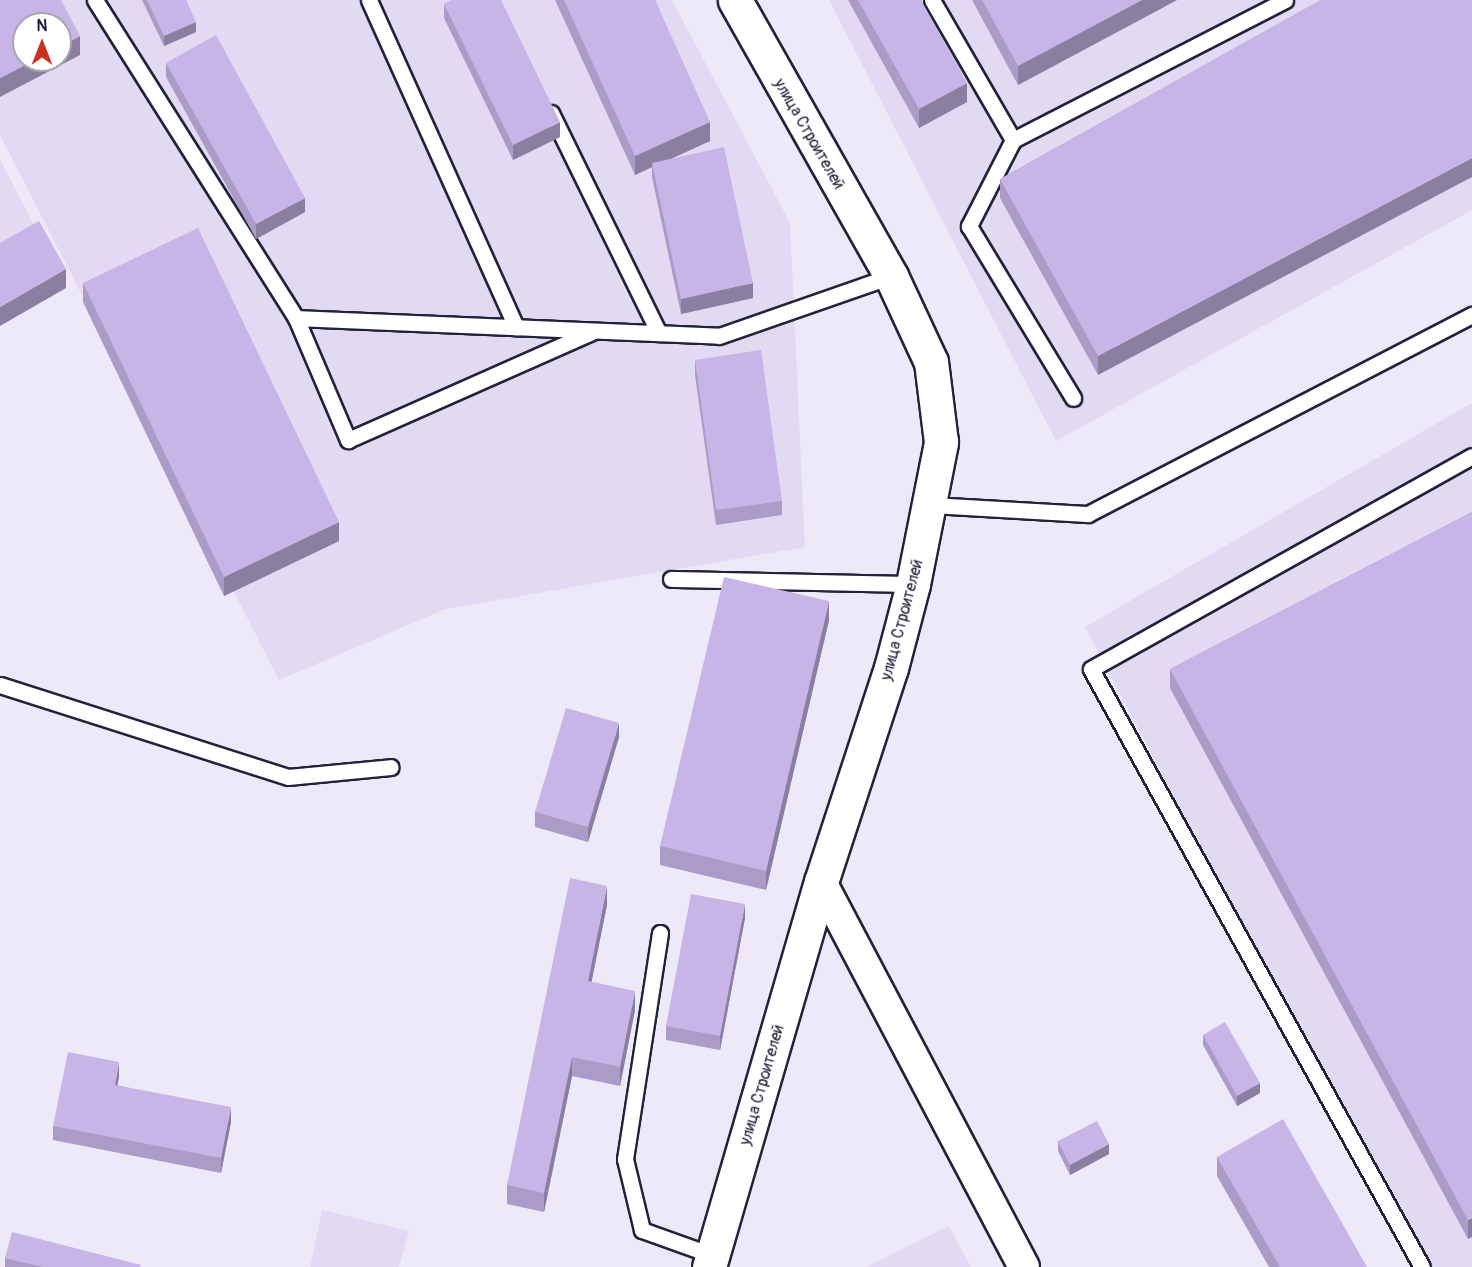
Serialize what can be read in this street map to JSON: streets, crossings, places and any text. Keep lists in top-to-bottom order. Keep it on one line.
{"streets":{"street":["улица Строителей"]},"north":"top"}
